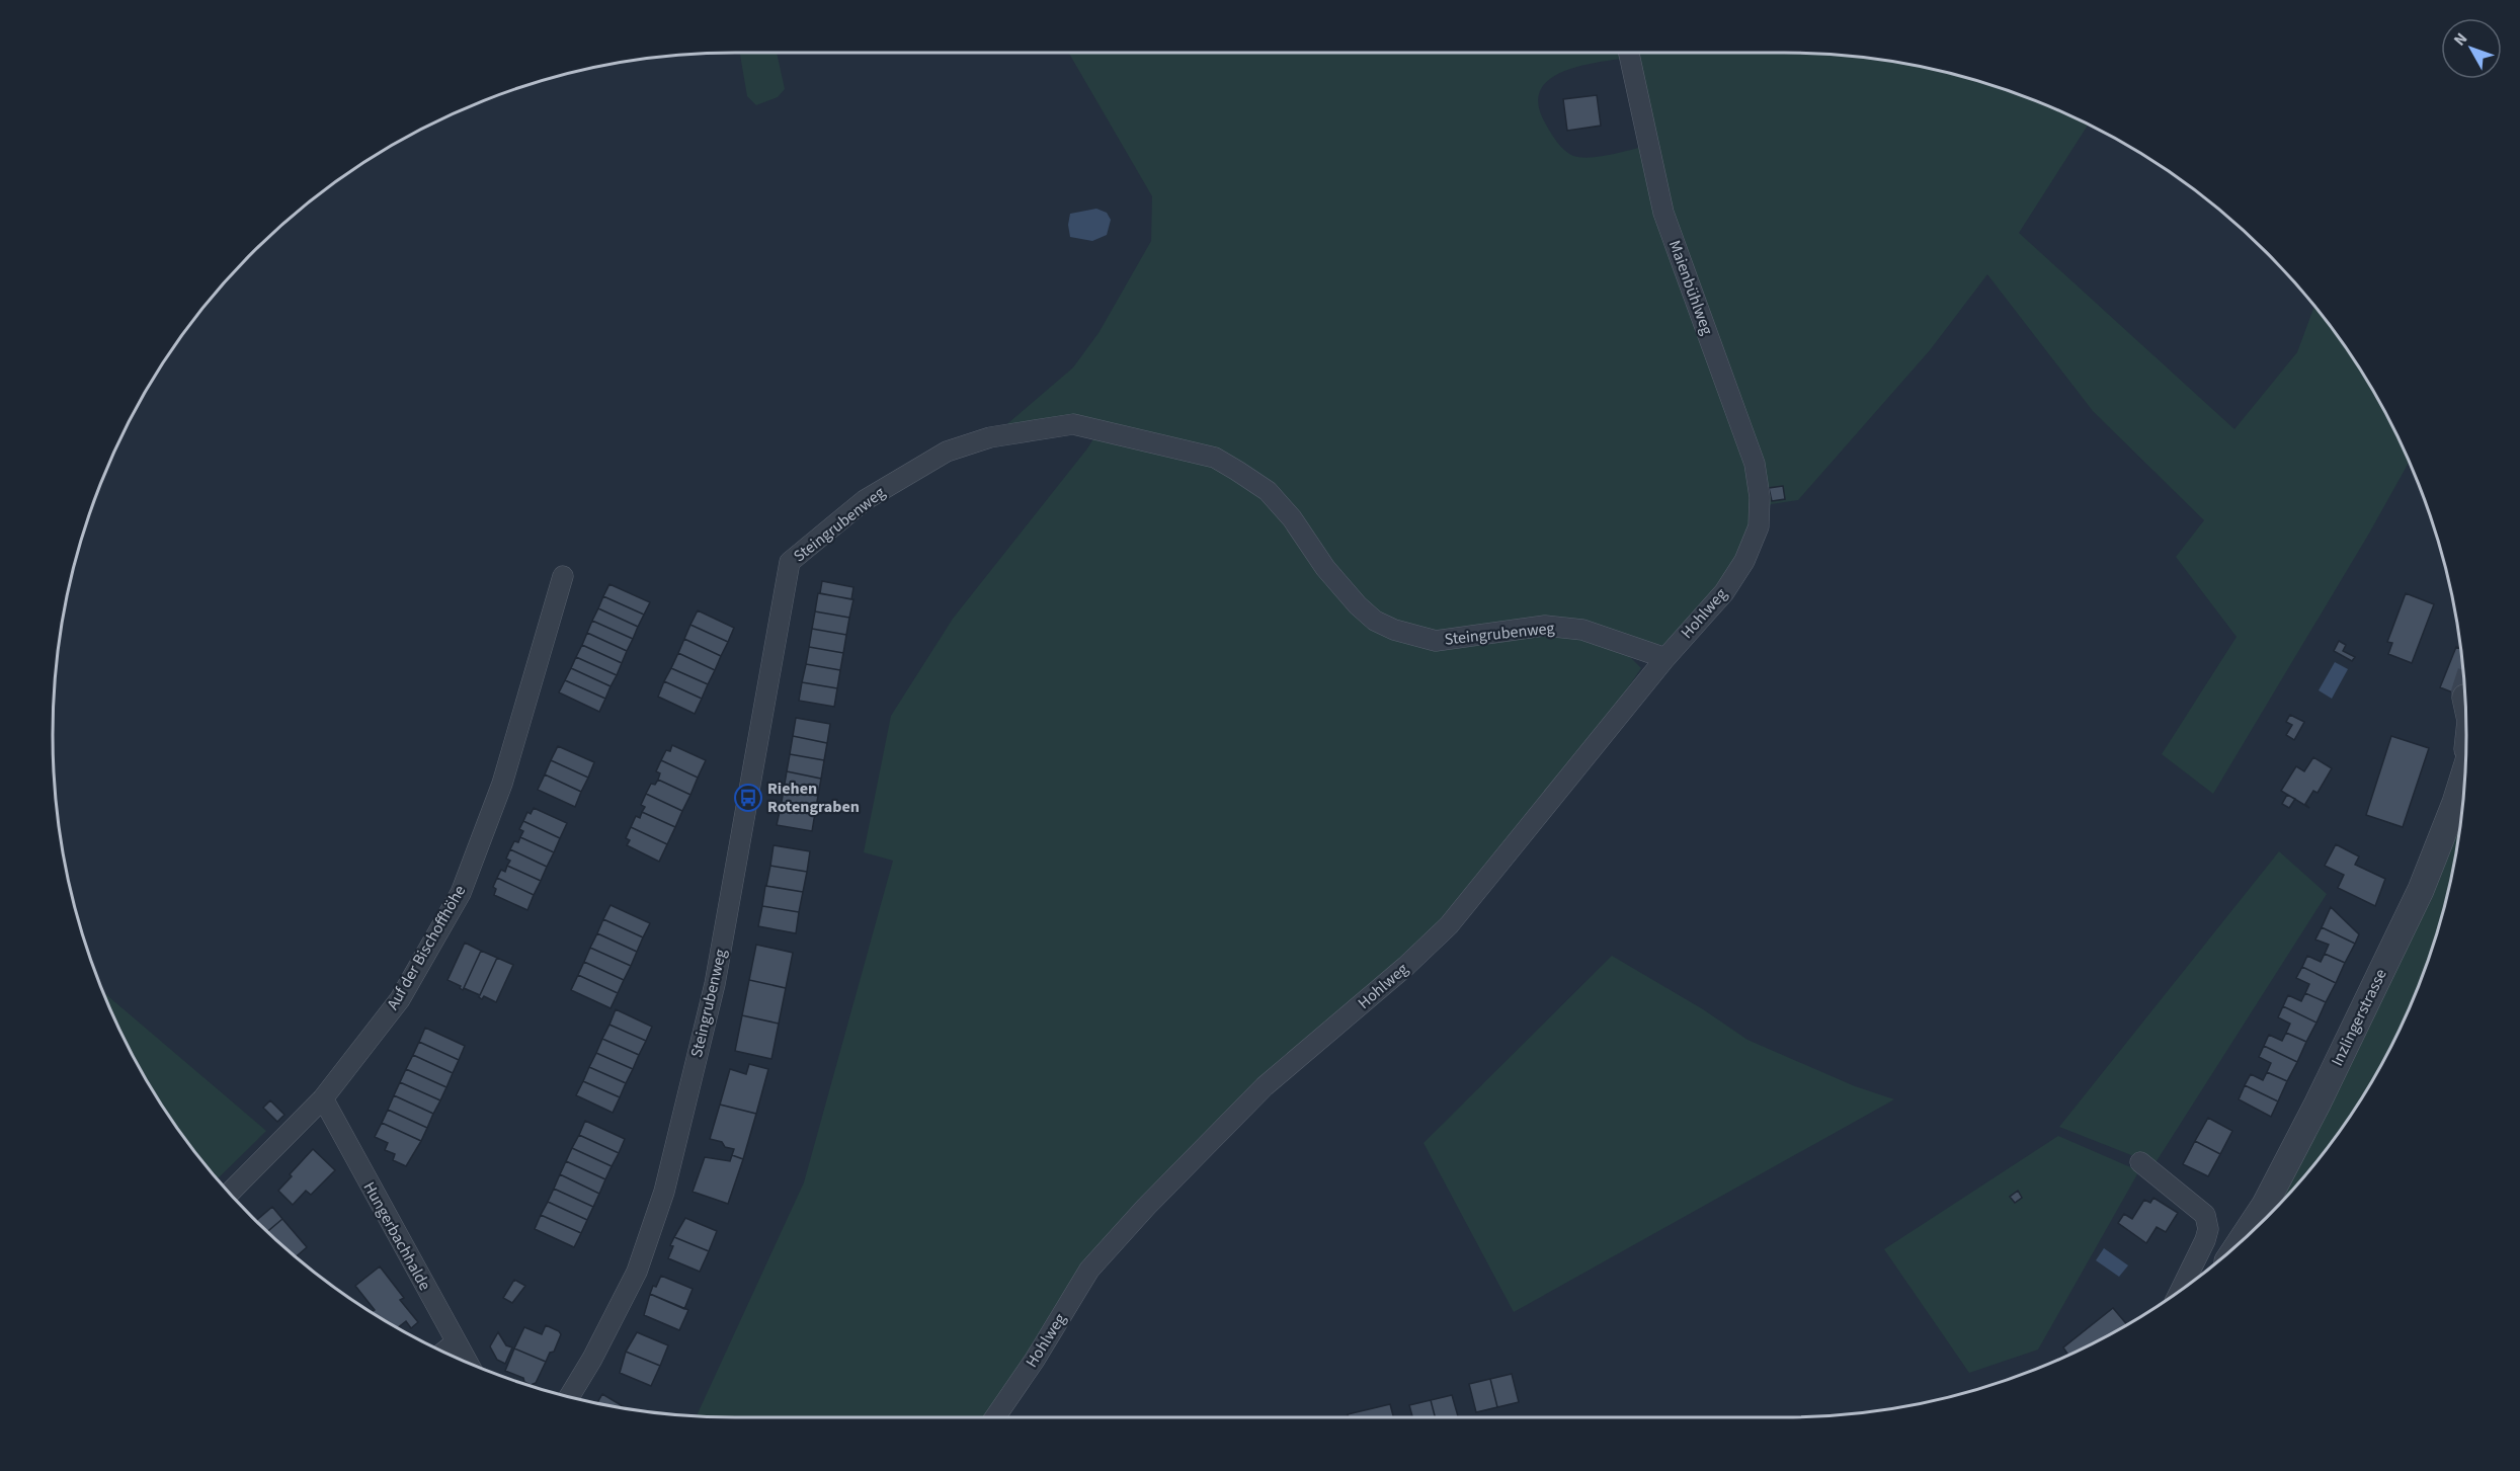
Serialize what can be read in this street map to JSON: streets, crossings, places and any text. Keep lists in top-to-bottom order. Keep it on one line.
{"streets":{"street":["Maienbühlweg","Steingrubenweg","Hohlweg","Auf der Bischoffhöhe","Inzlingerstrasse","Hungerbachhalde"]},"crossings":[["Maienbühlweg","Hohlweg"],["Steingrubenweg","Hohlweg"],["Auf der Bischoffhöhe","Hungerbachhalde"]],"places":{"bus stop":["Riehen Rotengraben"]},"north":"top left"}
